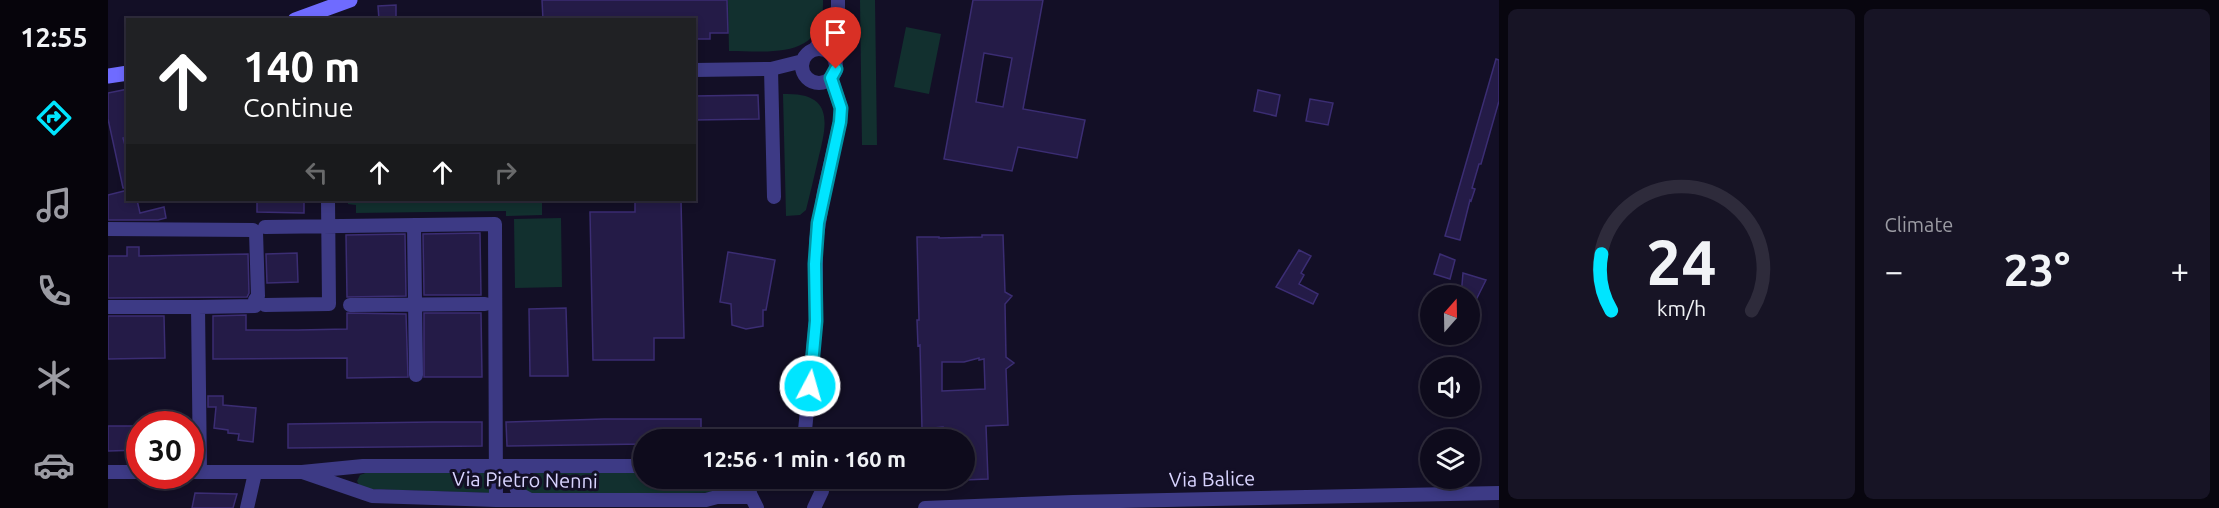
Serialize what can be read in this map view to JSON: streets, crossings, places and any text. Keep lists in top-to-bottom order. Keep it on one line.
{"streets":{"street":["Via Balice","Via Pietro Nenni"]},"north":"top","page":{"tabs":"12:55","tile":"Climate","turn":["140 m","Continue"],"heat":["−","23°","+"],"limit":"30","trip":"12:56 · 1 min · 160 m","gauge":["24","km/h"]}}
